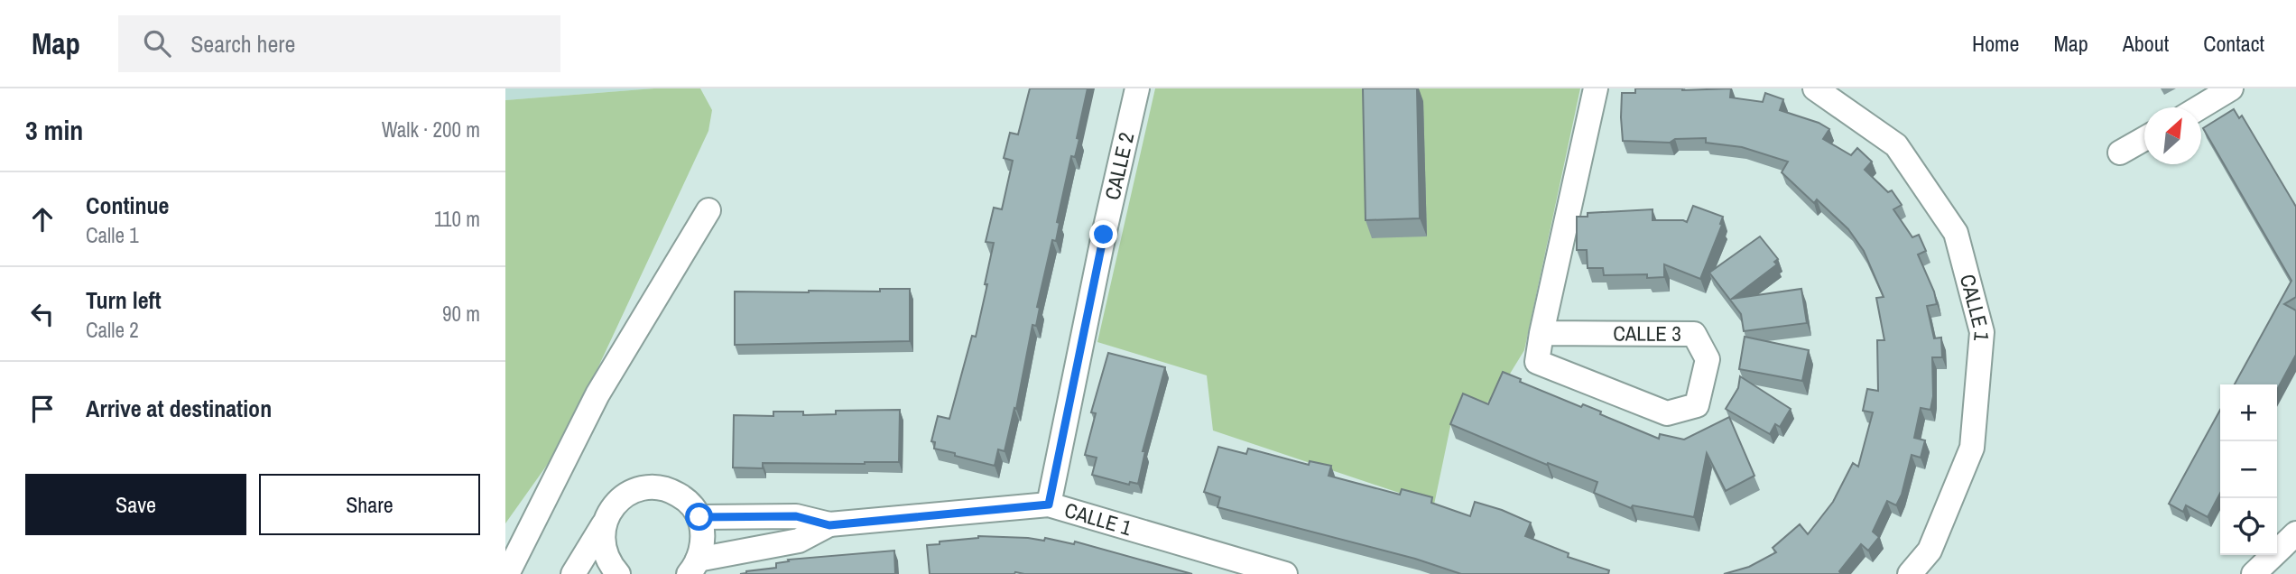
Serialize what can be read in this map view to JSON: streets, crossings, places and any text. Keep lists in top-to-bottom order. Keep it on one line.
{"streets":{"street":["CALLE 2","CALLE 1","CALLE 3"]},"crossings":[["CALLE 2","CALLE 1"]],"north":"top right","page":{"header":"Map","search":"Search here","nav":["Home","Map","About","Contact"],"heading":["3 min","Walk · 200 m"],"list":[["Continue","Calle 1","110 m"],["Turn left","Calle 2","90 m"],"Arrive at destination"],"map_buttons":["+","−"],"buttons":["Save","Share"]}}
